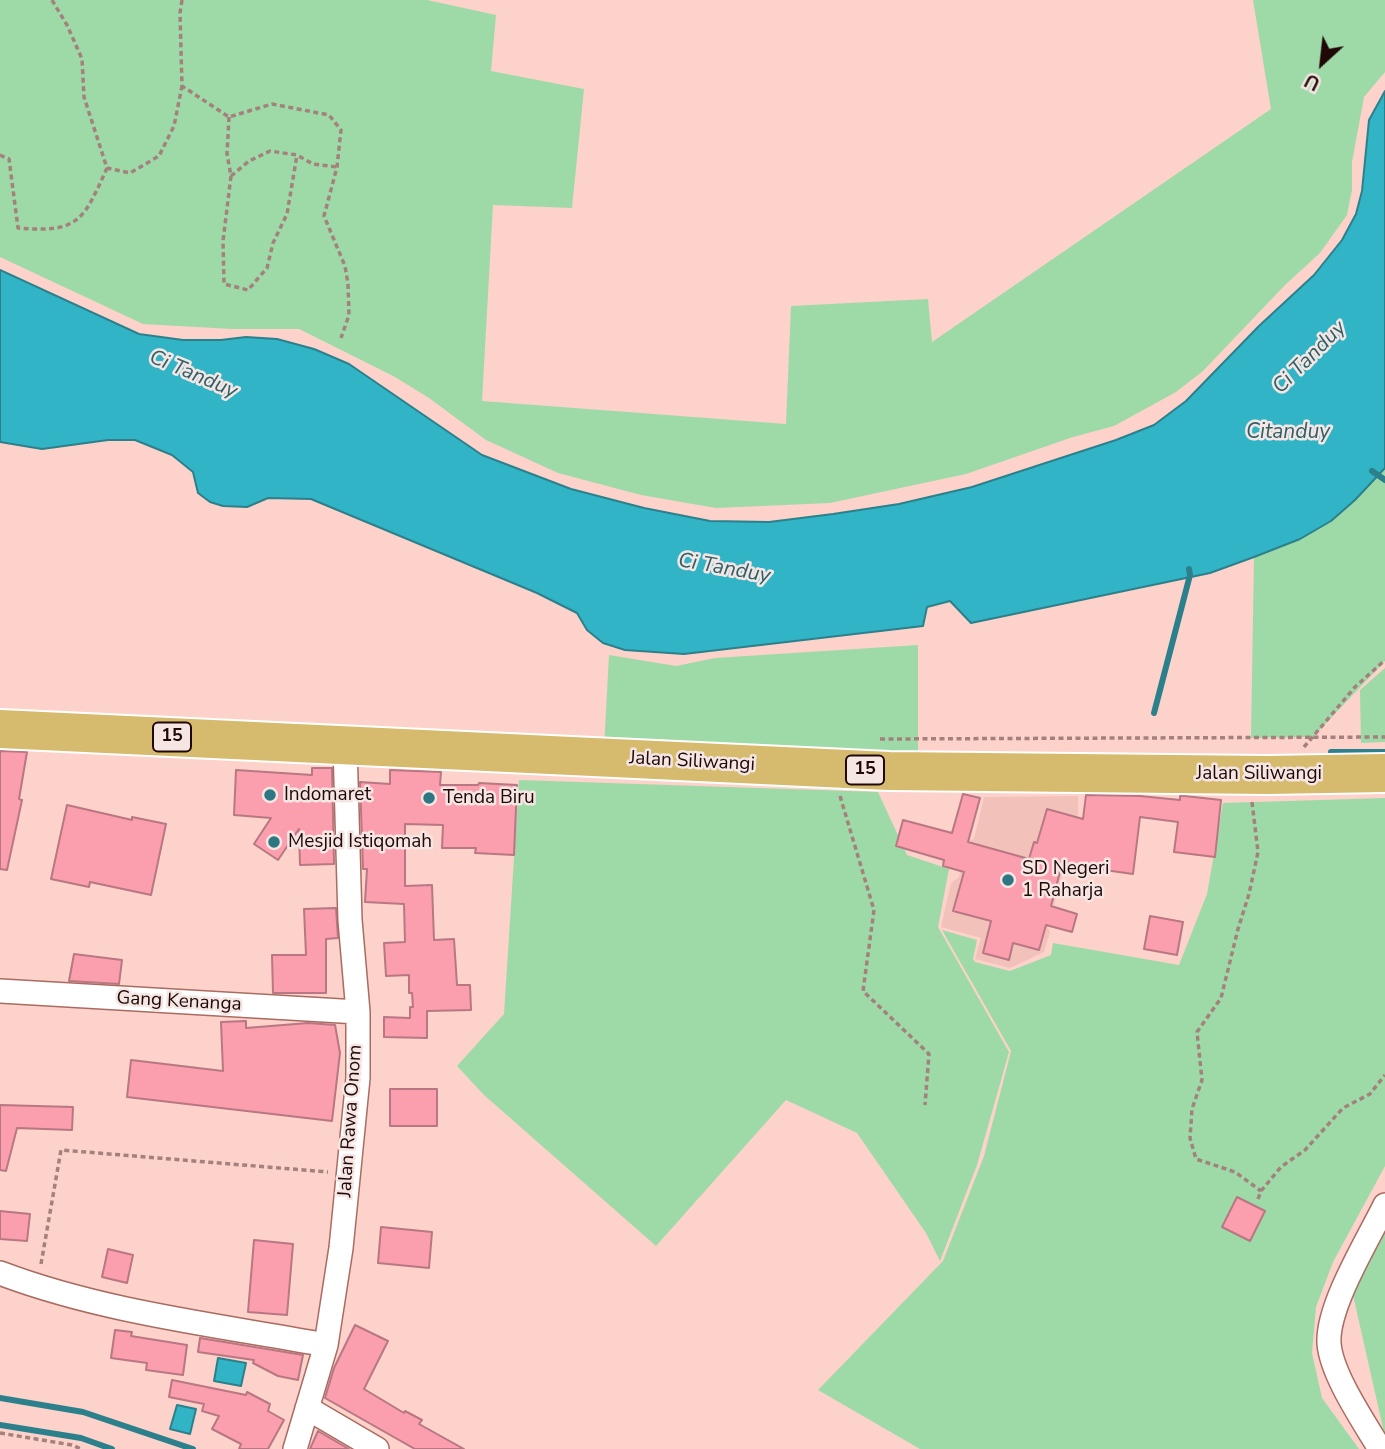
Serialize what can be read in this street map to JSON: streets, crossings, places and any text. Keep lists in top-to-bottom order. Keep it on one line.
{"streets":{"highway":["15","Jalan Siliwangi"],"street":["Gang Kenanga","Jalan Rawa Onom"]},"crossings":[["Jalan Siliwangi","Jalan Rawa Onom"],["Gang Kenanga","Jalan Rawa Onom"]],"water":["Ci Tanduy","Citanduy"],"places":["Indomaret","Tenda Biru","Mesjid Istiqomah","SD Negeri 1 Raharja"],"north":"bottom left"}
